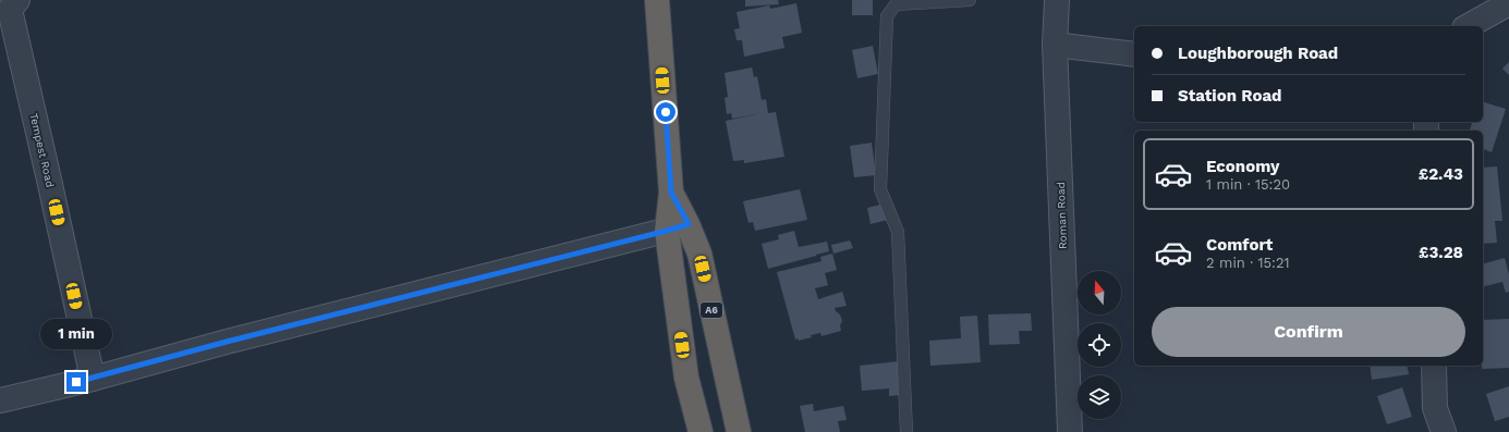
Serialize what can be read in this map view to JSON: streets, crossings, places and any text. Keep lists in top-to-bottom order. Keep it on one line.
{"streets":{"highway":["A6"],"street":["Tempest Road","Roman Road"]},"north":"top","page":{"banner":["Loughborough Road","Station Road"],"list":[{"name":"Economy","note":"1 min · 15:20","value":"£2.43"},{"name":"Comfort","note":"2 min · 15:21","value":"£3.28"}],"buttons":"Confirm","bubble":"1 min"}}
